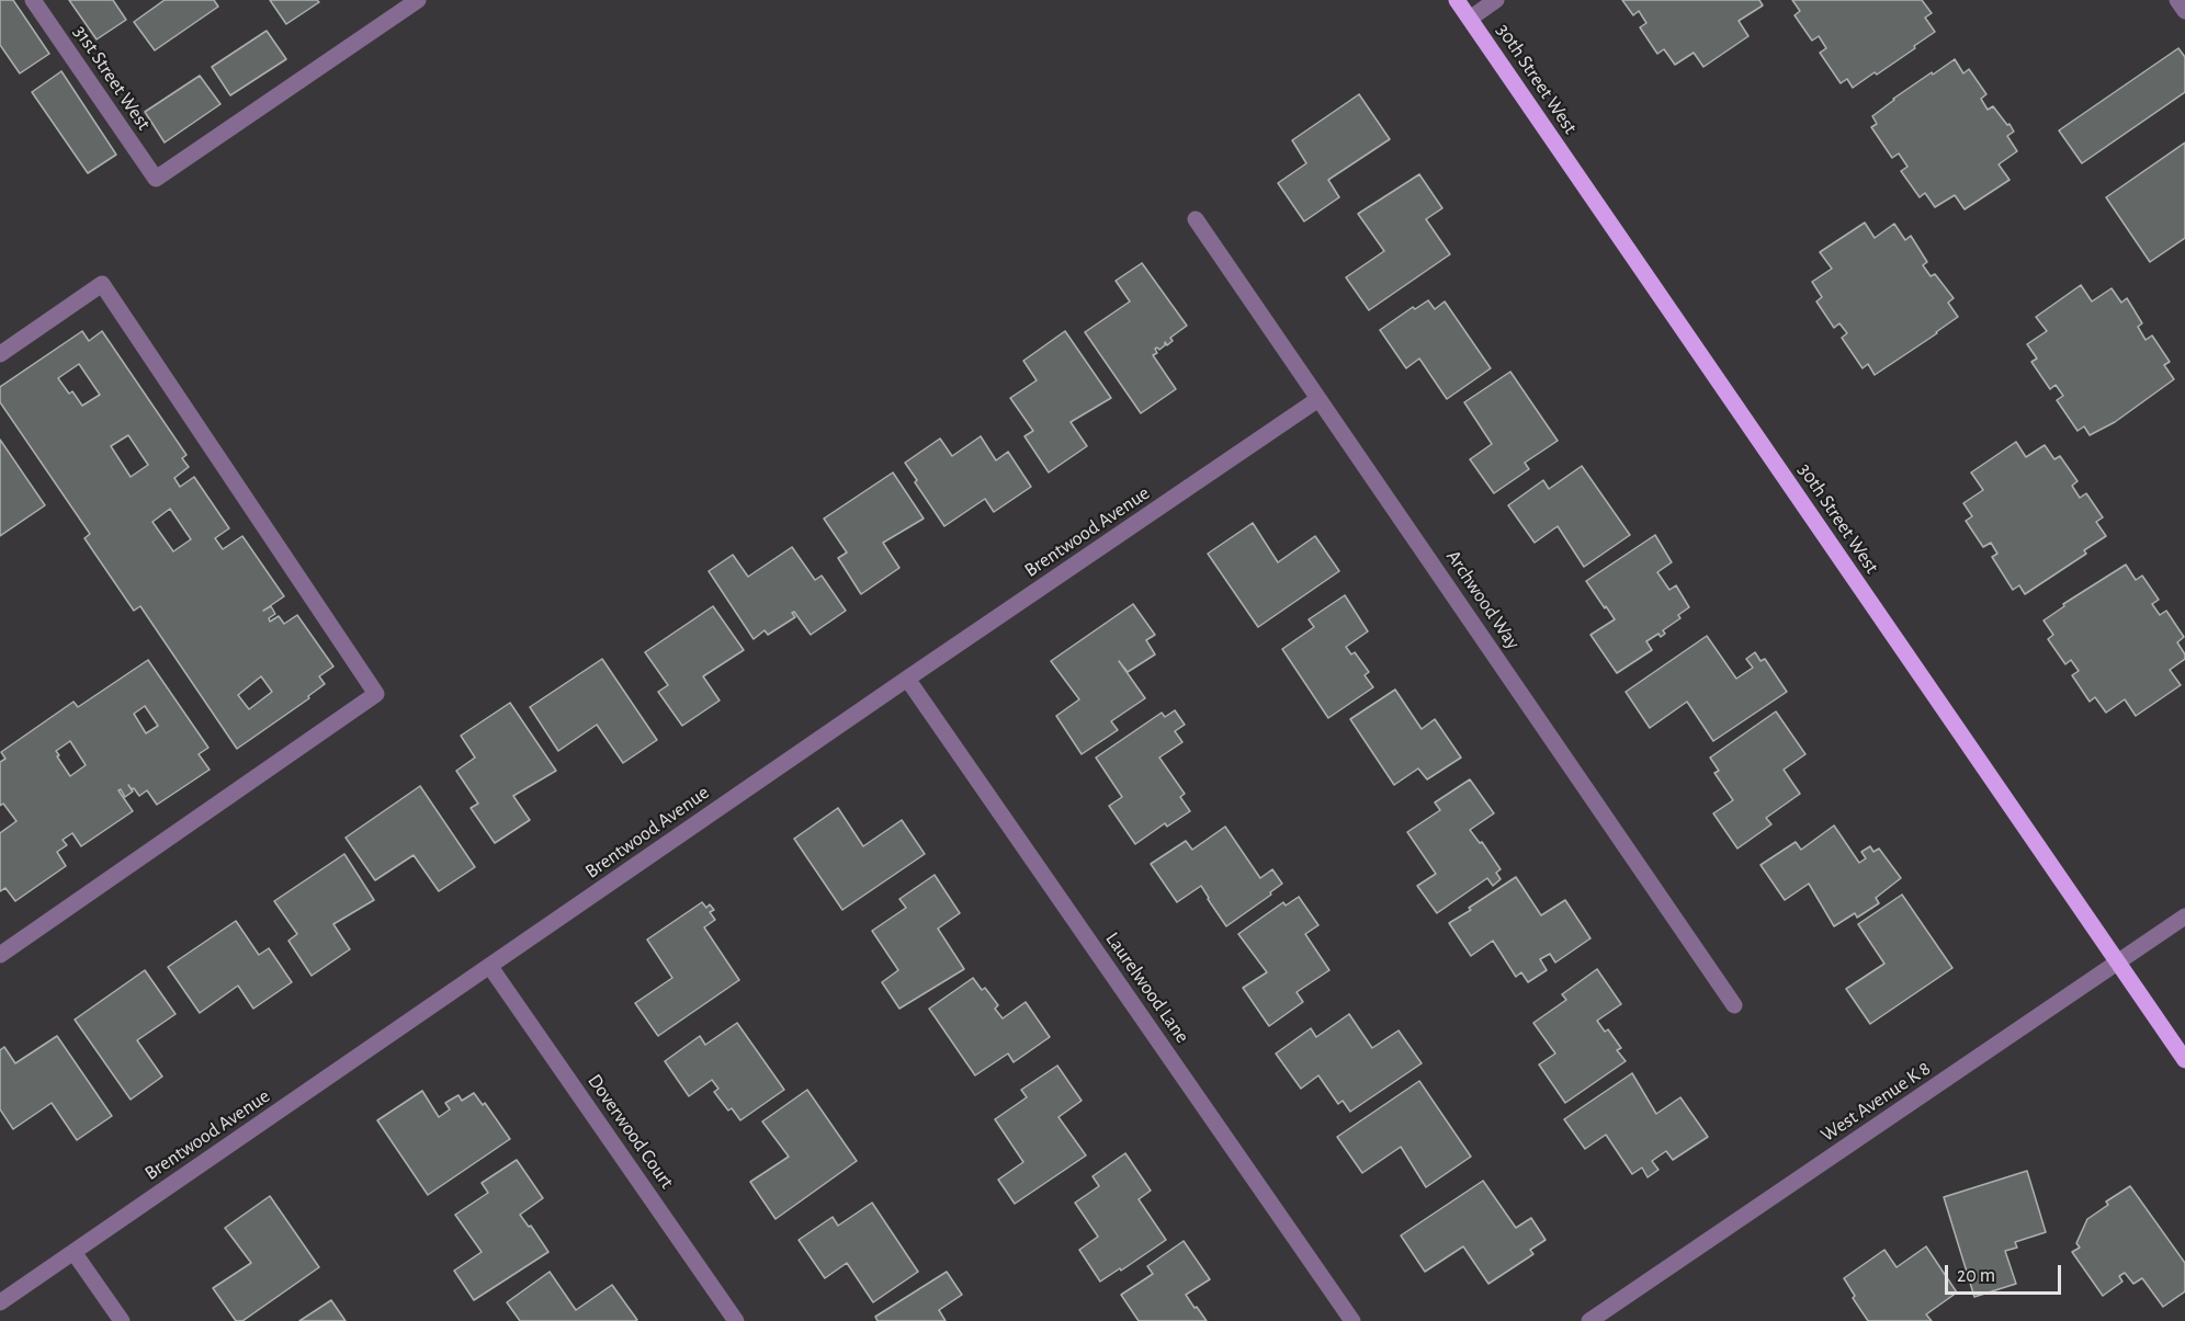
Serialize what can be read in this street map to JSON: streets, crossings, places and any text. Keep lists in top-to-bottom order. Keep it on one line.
{"streets":{"main road":["30th Street West"],"street":["31st Street West","Brentwood Avenue","Archwood Way","Laurelwood Lane","West Avenue K 8","Doverwood Court"]},"crossings":[["30th Street West","West Avenue K 8"],["Brentwood Avenue","Archwood Way"],["Brentwood Avenue","Laurelwood Lane"],["Brentwood Avenue","Doverwood Court"]],"scale_bar":"20 m"}
